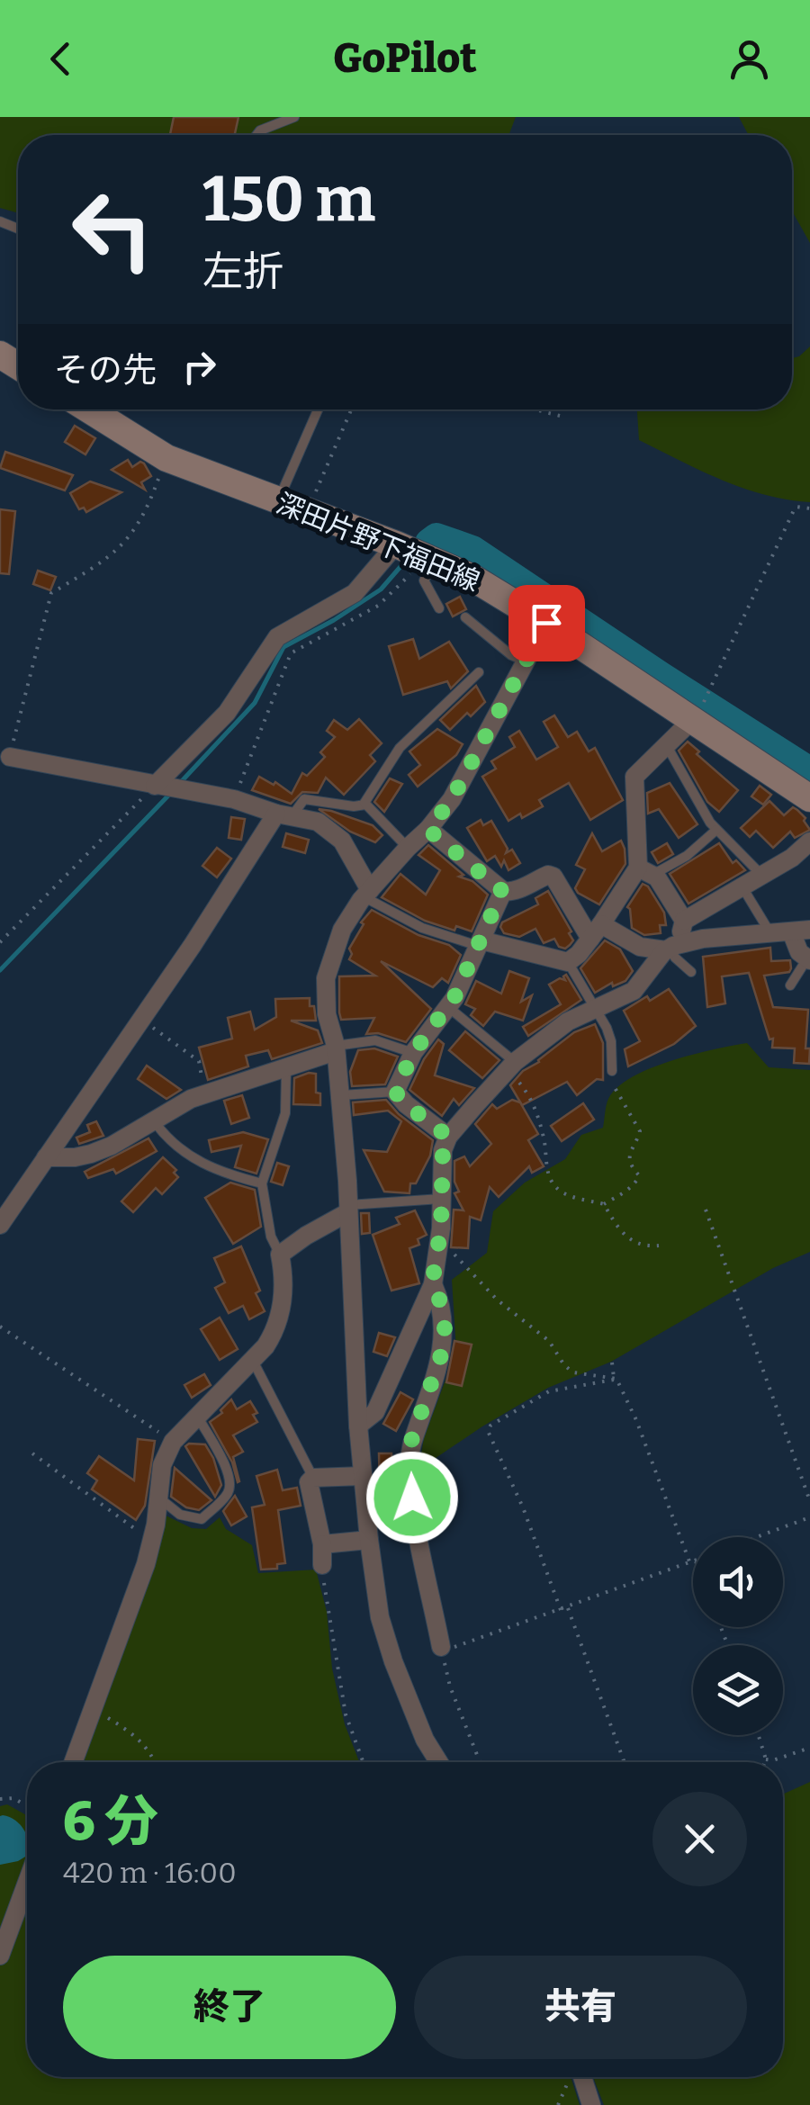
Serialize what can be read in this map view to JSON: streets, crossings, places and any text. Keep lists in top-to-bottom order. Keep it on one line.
{"streets":{"main road":["深田片野下福田線"]},"page":{"header":"GoPilot","turn":["150 m","左折"],"then":"その先","heading":["6 分","420 m · 16:00"],"buttons":["終了","共有"]}}
